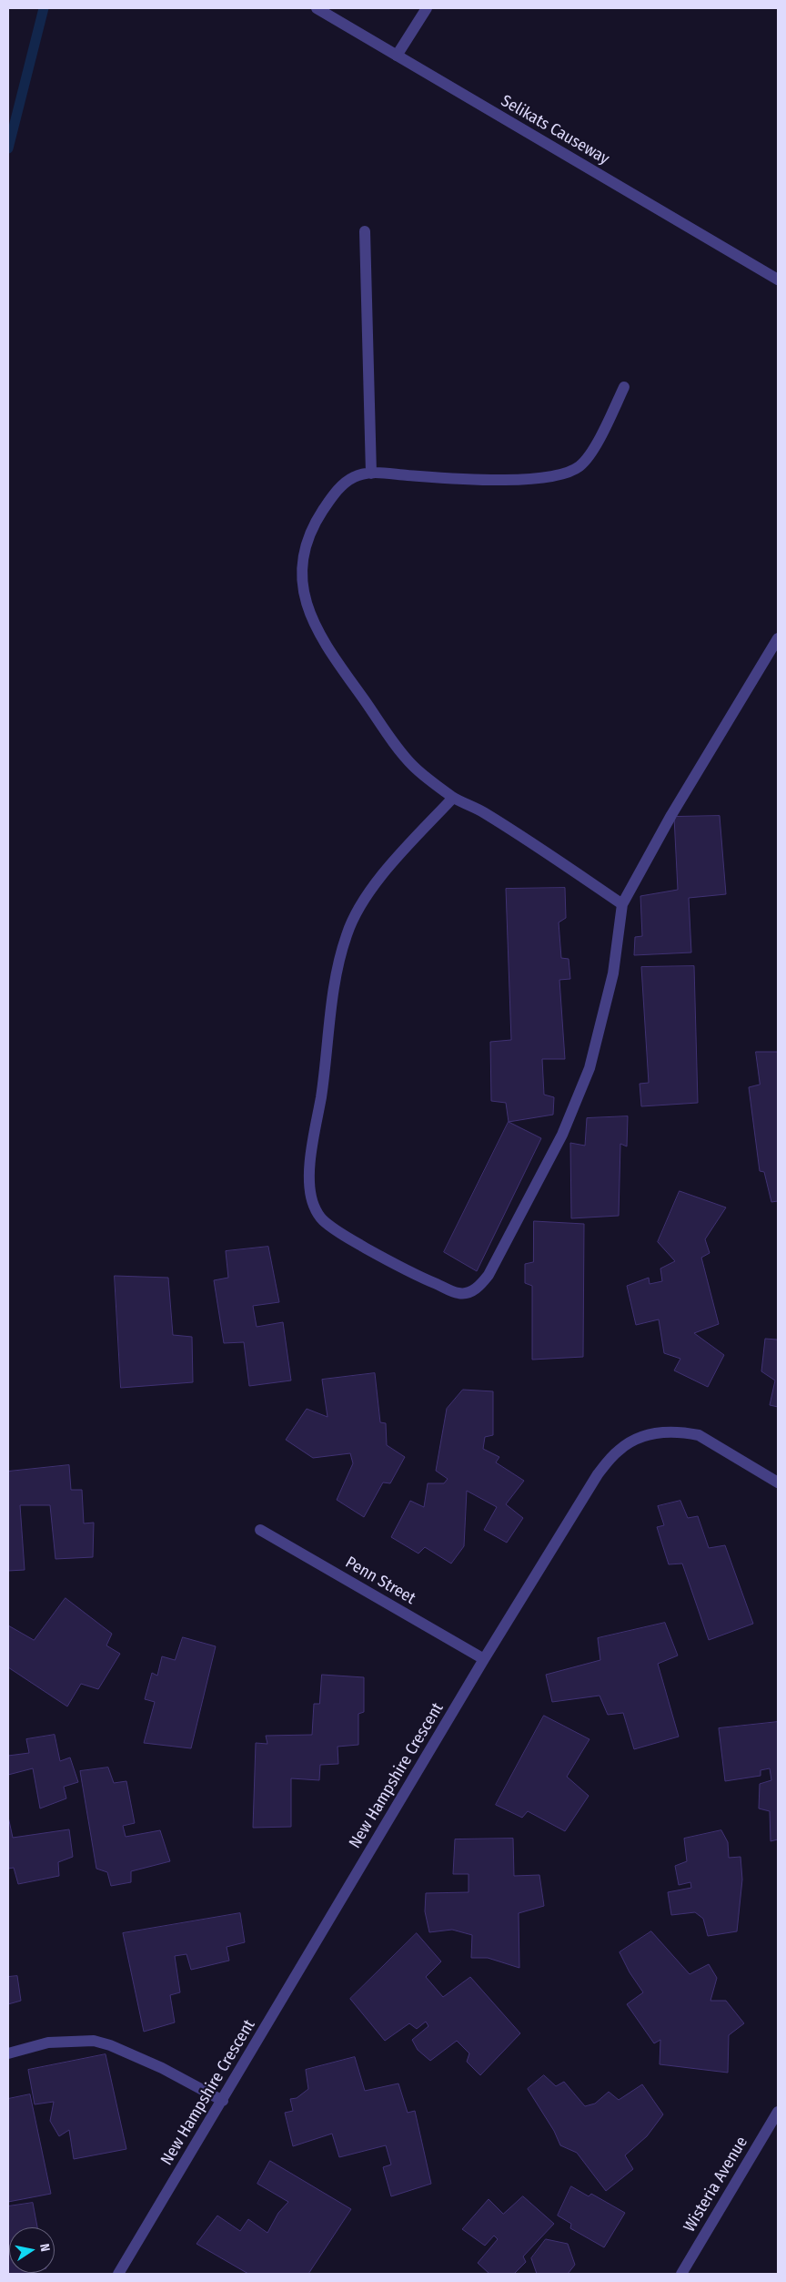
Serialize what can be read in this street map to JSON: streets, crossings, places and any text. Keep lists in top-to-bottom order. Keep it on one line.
{"streets":{"street":["Selikats Causeway","Penn Street","New Hampshire Crescent","Wisteria Avenue"]},"crossings":[["Penn Street","New Hampshire Crescent"]],"north":"right"}
